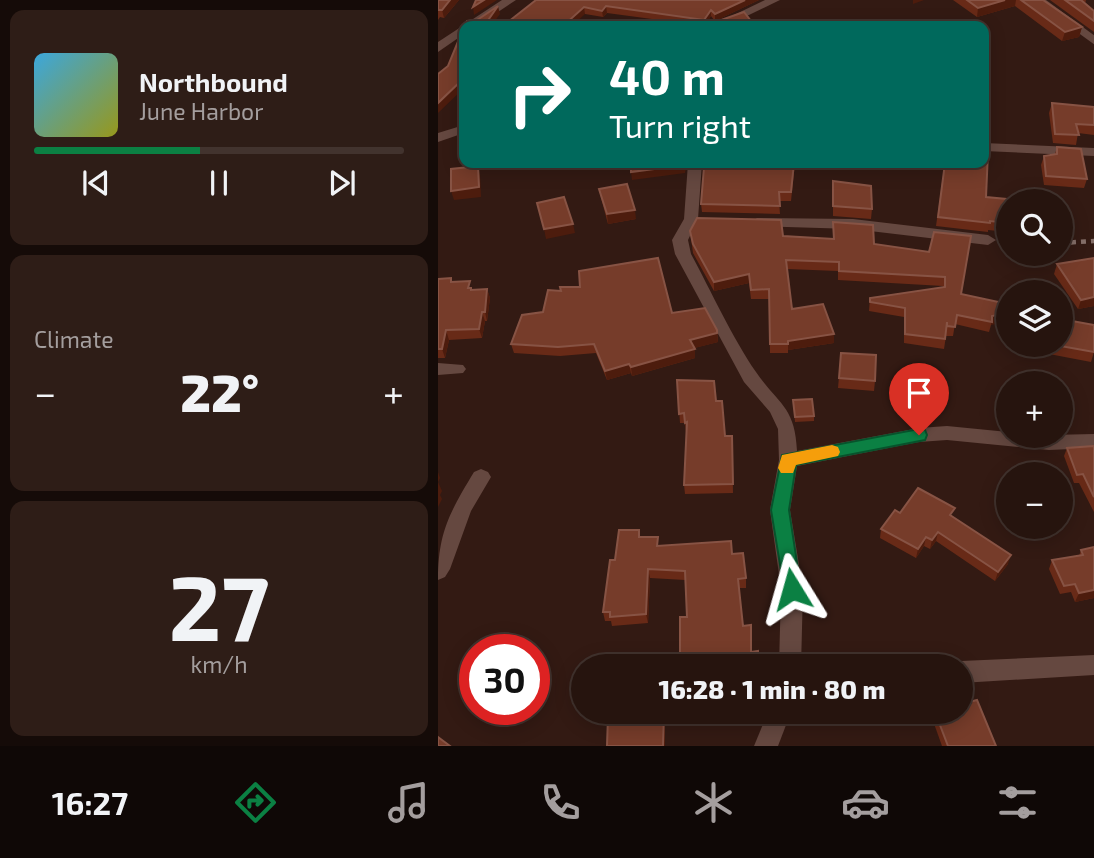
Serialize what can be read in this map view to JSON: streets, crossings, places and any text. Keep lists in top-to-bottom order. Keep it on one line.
{"page":{"turn":["40 m","Turn right"],"song":["Northbound","June Harbor"],"map_buttons":["+","−"],"tile":["Climate",["27","km/h"]],"heat":["−","22°","+"],"limit":"30","trip":"16:28 · 1 min · 80 m","tabs":"16:27"}}
